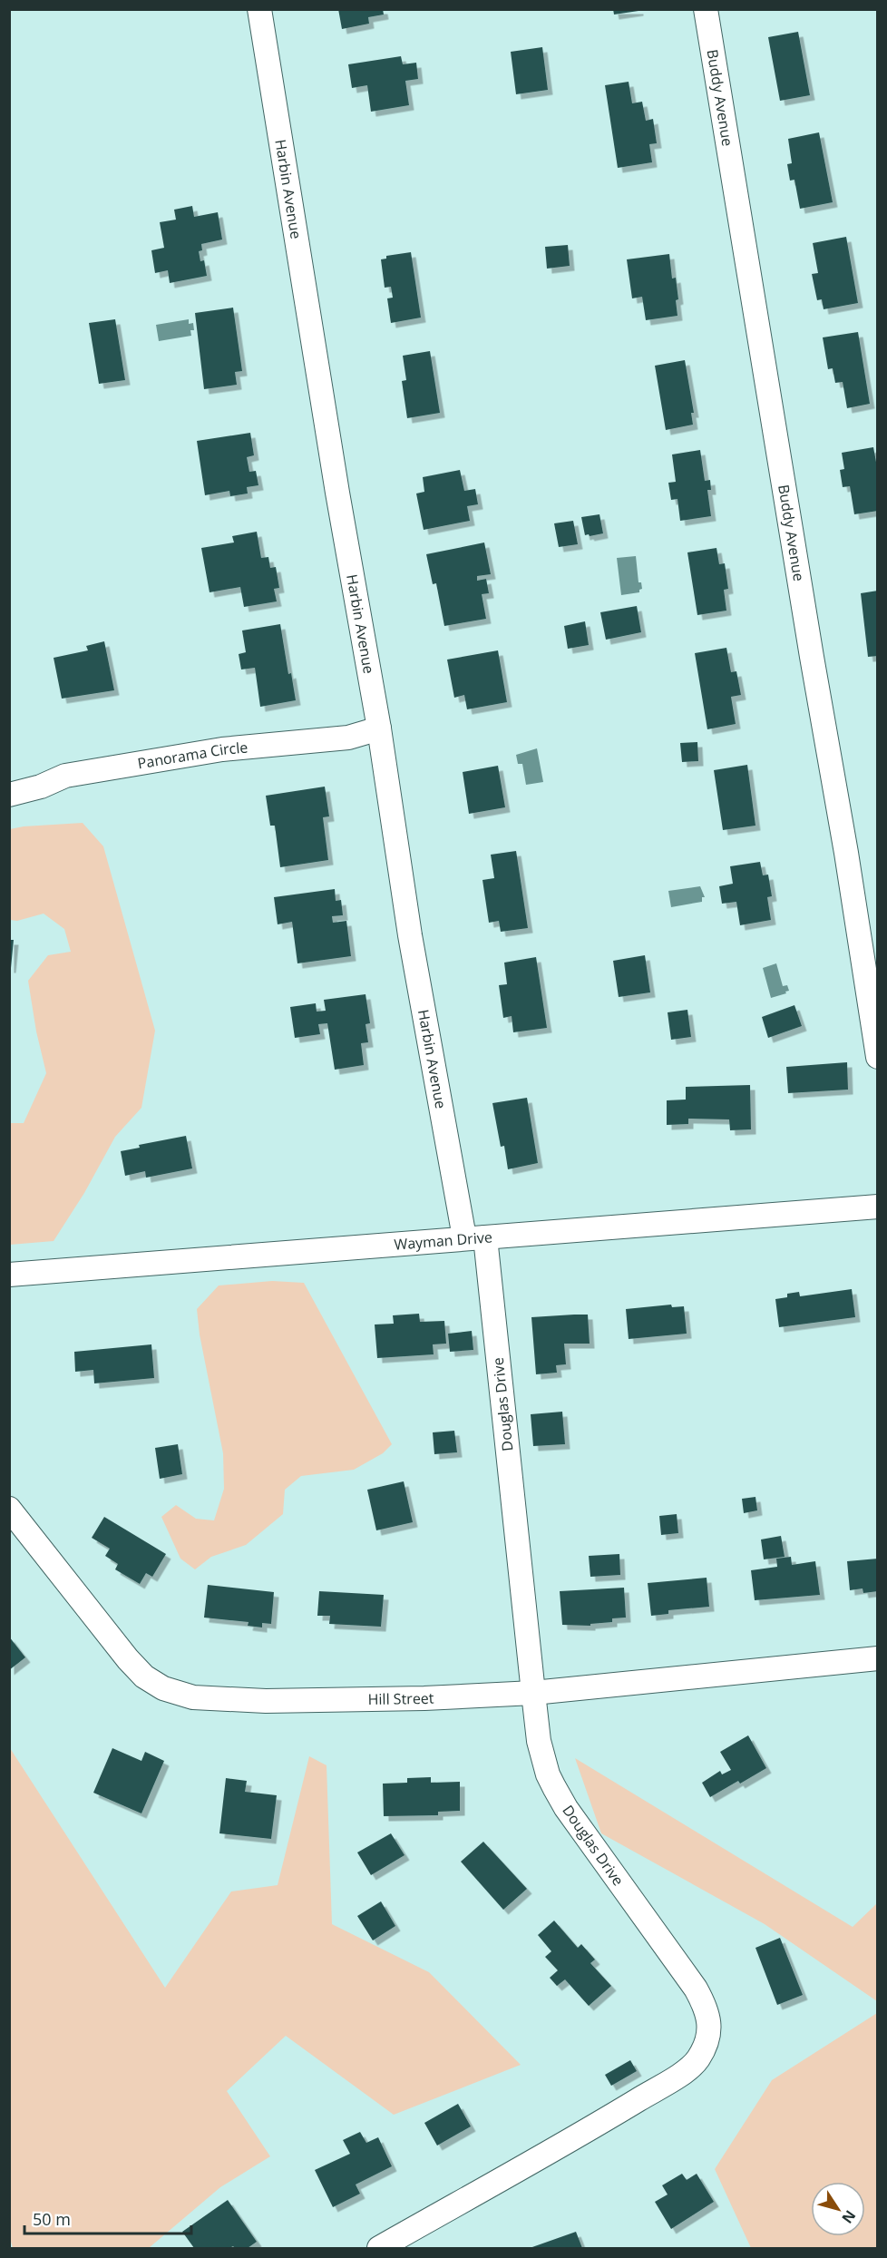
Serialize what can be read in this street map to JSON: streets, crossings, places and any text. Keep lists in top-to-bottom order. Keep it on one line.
{"streets":{"street":["Buddy Avenue","Harbin Avenue","Panorama Circle","Wayman Drive","Douglas Drive","Hill Street"]},"crossings":[["Harbin Avenue","Panorama Circle"],["Harbin Avenue","Wayman Drive"],["Harbin Avenue","Douglas Drive"],["Wayman Drive","Douglas Drive"],["Douglas Drive","Hill Street"]],"scale_bar":"50 m","north":"bottom right"}
